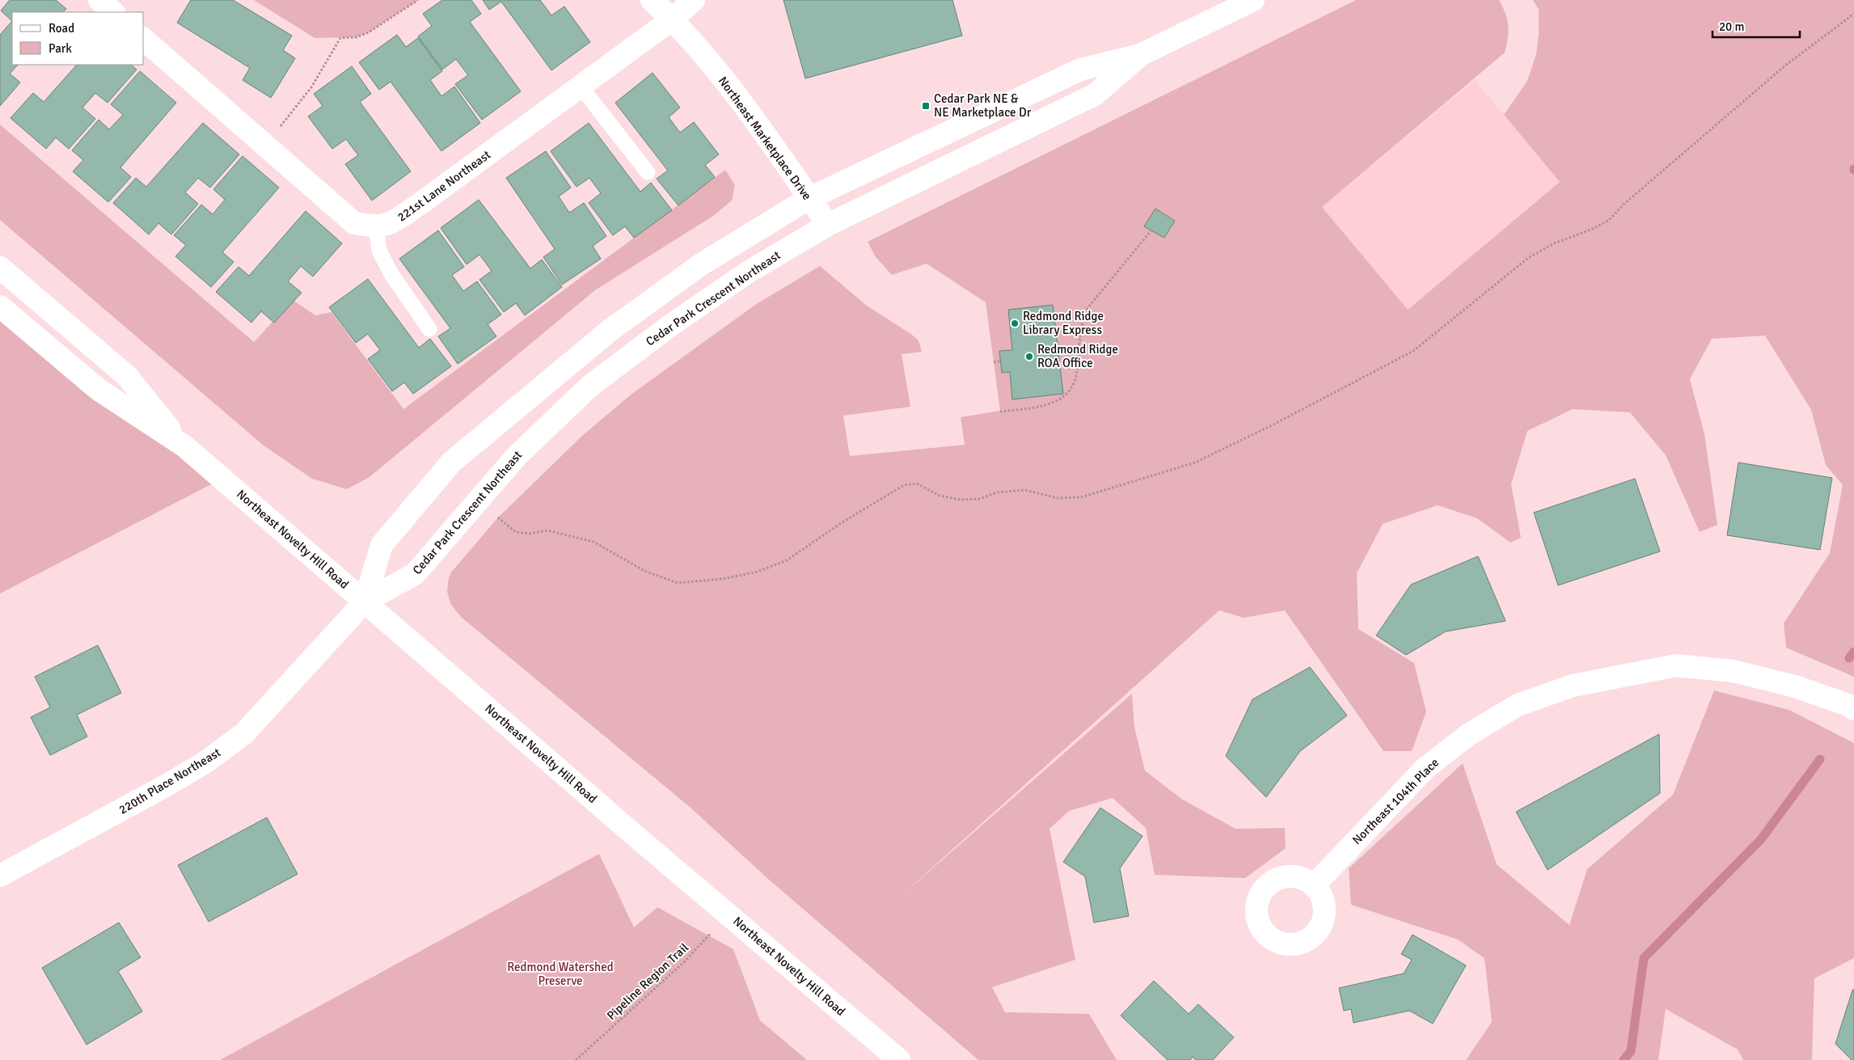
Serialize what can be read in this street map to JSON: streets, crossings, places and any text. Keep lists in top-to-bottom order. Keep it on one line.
{"streets":{"street":["Northeast Marketplace Drive","221st Lane Northeast","Cedar Park Crescent Northeast","Northeast Novelty Hill Road","220th Place Northeast","Northeast 104th Place"],"path":["Pipeline Region Trail"]},"crossings":[["Northeast Marketplace Drive","221st Lane Northeast"],["Northeast Marketplace Drive","Cedar Park Crescent Northeast"],["Cedar Park Crescent Northeast","Northeast Novelty Hill Road"],["Cedar Park Crescent Northeast","220th Place Northeast"],["Northeast Novelty Hill Road","220th Place Northeast"],["Northeast Novelty Hill Road","Pipeline Region Trail"]],"parks":["Redmond Watershed Preserve"],"places":{"transit":["Cedar Park NE & NE Marketplace Dr"],"other":["Redmond Ridge Library Express","Redmond Ridge ROA Office"]},"legend":["Road","Park"],"scale_bar":"20 m"}
